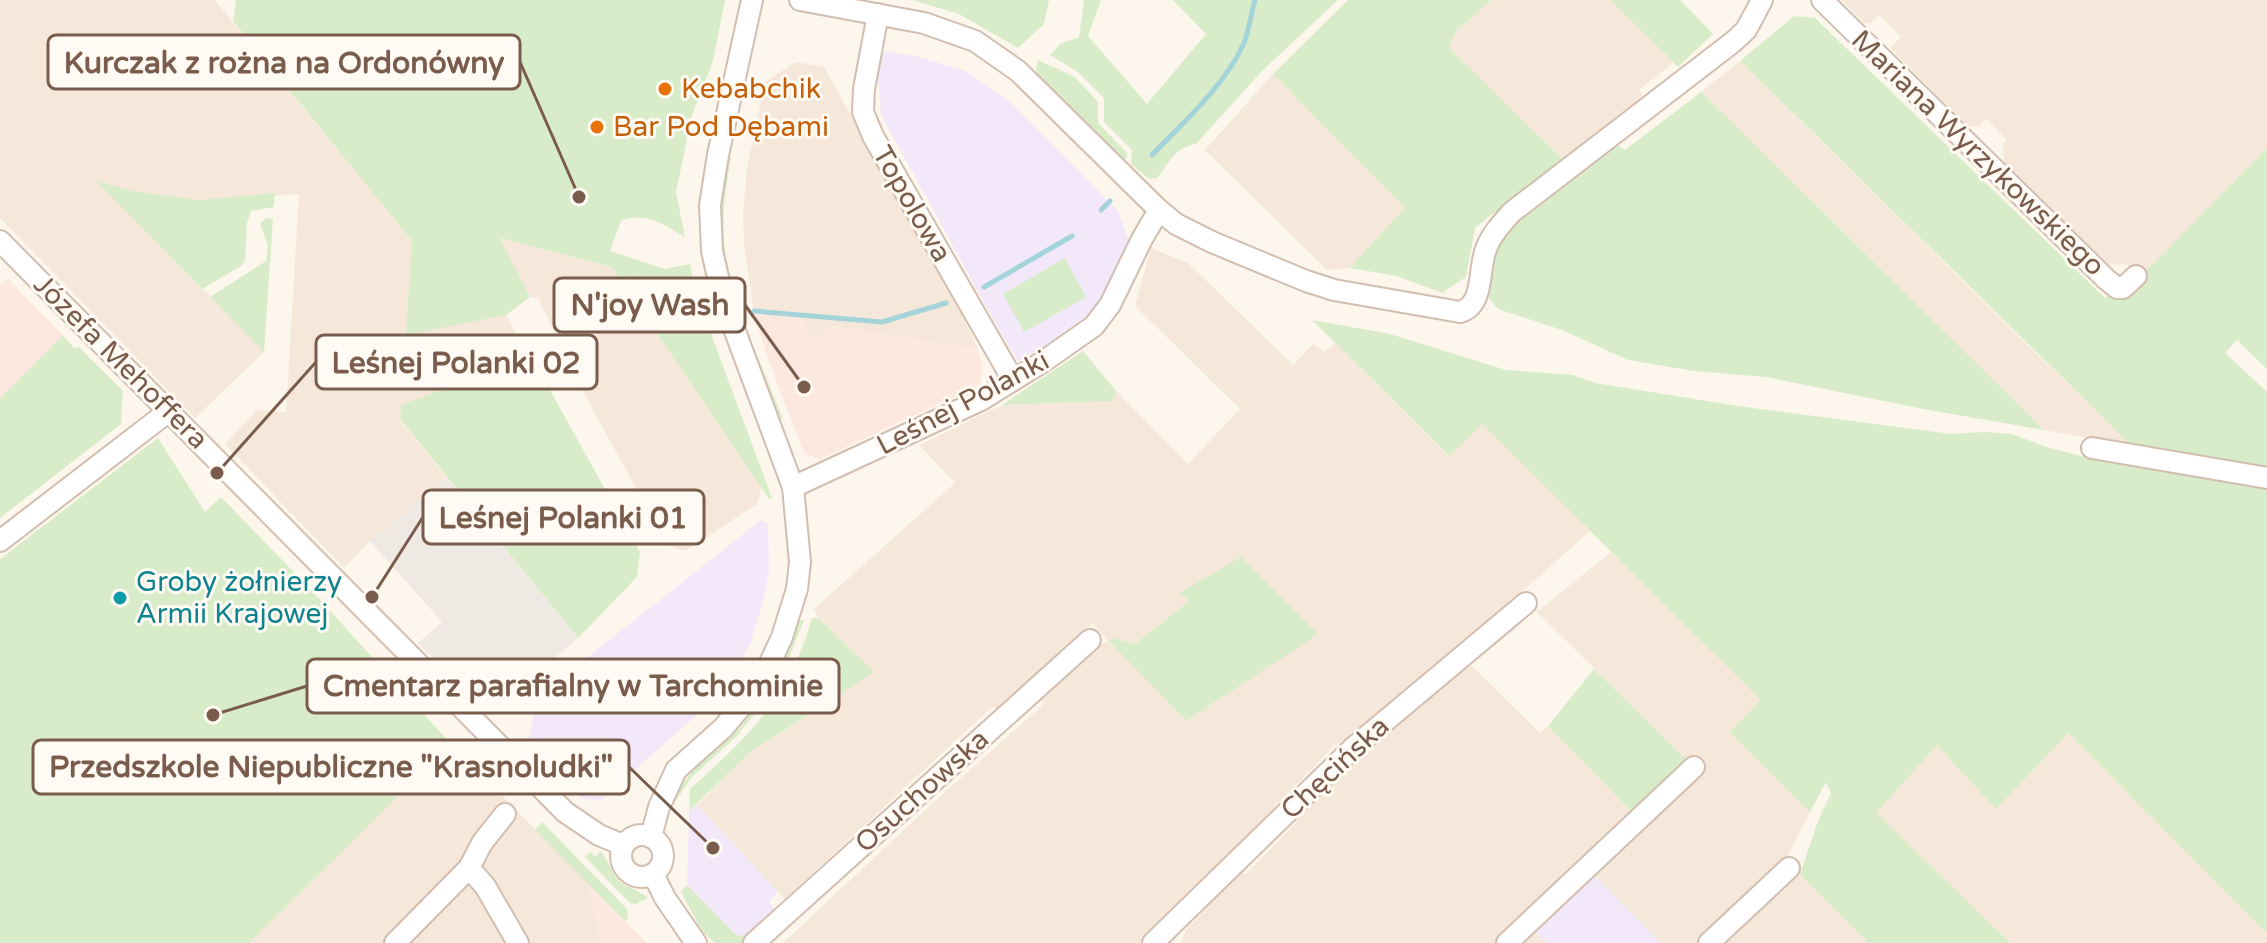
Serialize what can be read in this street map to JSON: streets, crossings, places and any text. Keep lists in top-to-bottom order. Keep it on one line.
{"streets":{"street":["Mariana Wyrzykowskiego","Topolowa","Józefa Mehoffera","Leśnej Polanki","Chęcińska","Osuchowska"]},"crossings":[["Topolowa","Leśnej Polanki"]],"places":["Kebabchik","Bar Pod Dębami","Kurczak z rożna na Ordonówny","N'joy Wash","Leśnej Polanki 02","Leśnej Polanki 01","Groby żołnierzy Armii Krajowej","Cmentarz parafialny w Tarchominie","Przedszkole Niepubliczne \"Krasnoludki\""]}
